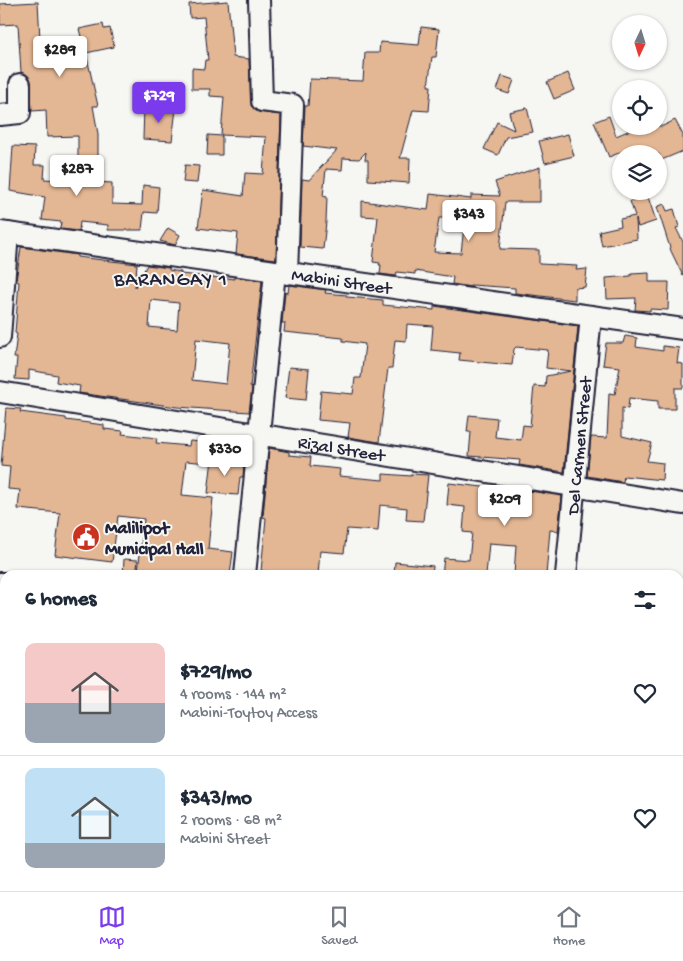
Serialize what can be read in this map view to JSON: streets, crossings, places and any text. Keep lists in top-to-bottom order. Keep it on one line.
{"streets":{"street":["Mabini Street","Del Carmen Street","Rizal Street"]},"crossings":[["Mabini Street","Del Carmen Street"],["Del Carmen Street","Rizal Street"]],"districts":["BARANGAY 1"],"places":{"public building":["Malilipot Municipal Hall"]},"north":"bottom","page":{"price":["$289","$729","$287","$343","$330","$209"],"heading":"6 homes","list":[{"name":"$729/mo","note":"4 rooms · 144 m² · Mabini-Toytoy Access"},{"name":"$343/mo","note":"2 rooms · 68 m² · Mabini Street"}],"tabs":["Map","Saved","Home"]}}
